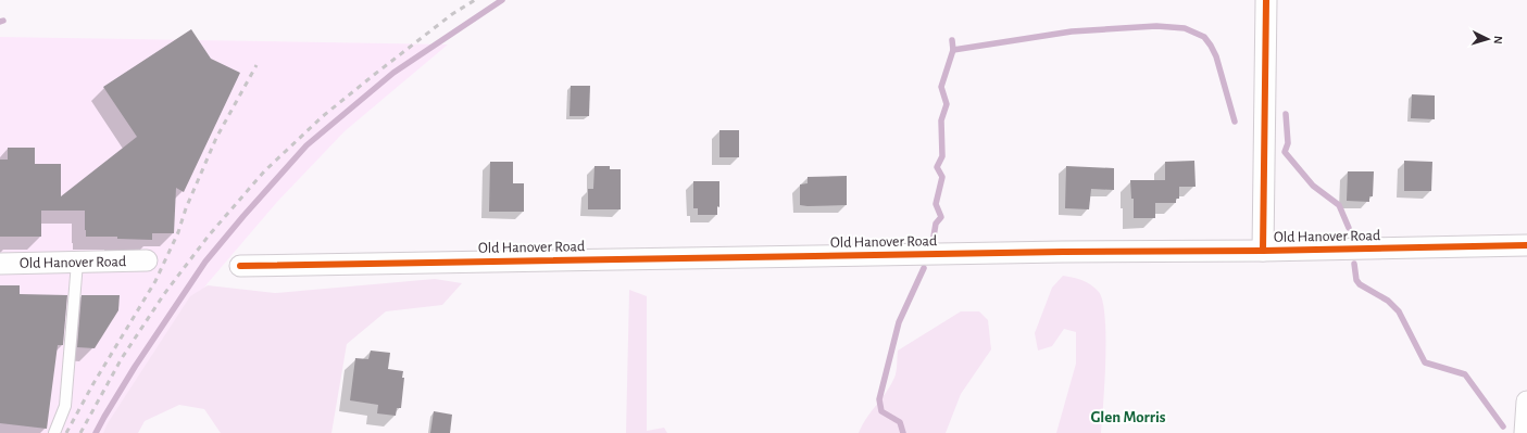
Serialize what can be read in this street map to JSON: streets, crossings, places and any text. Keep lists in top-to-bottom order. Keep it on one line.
{"streets":{"street":["Old Hanover Road"]},"districts":["Glen Morris"],"north":"right"}
